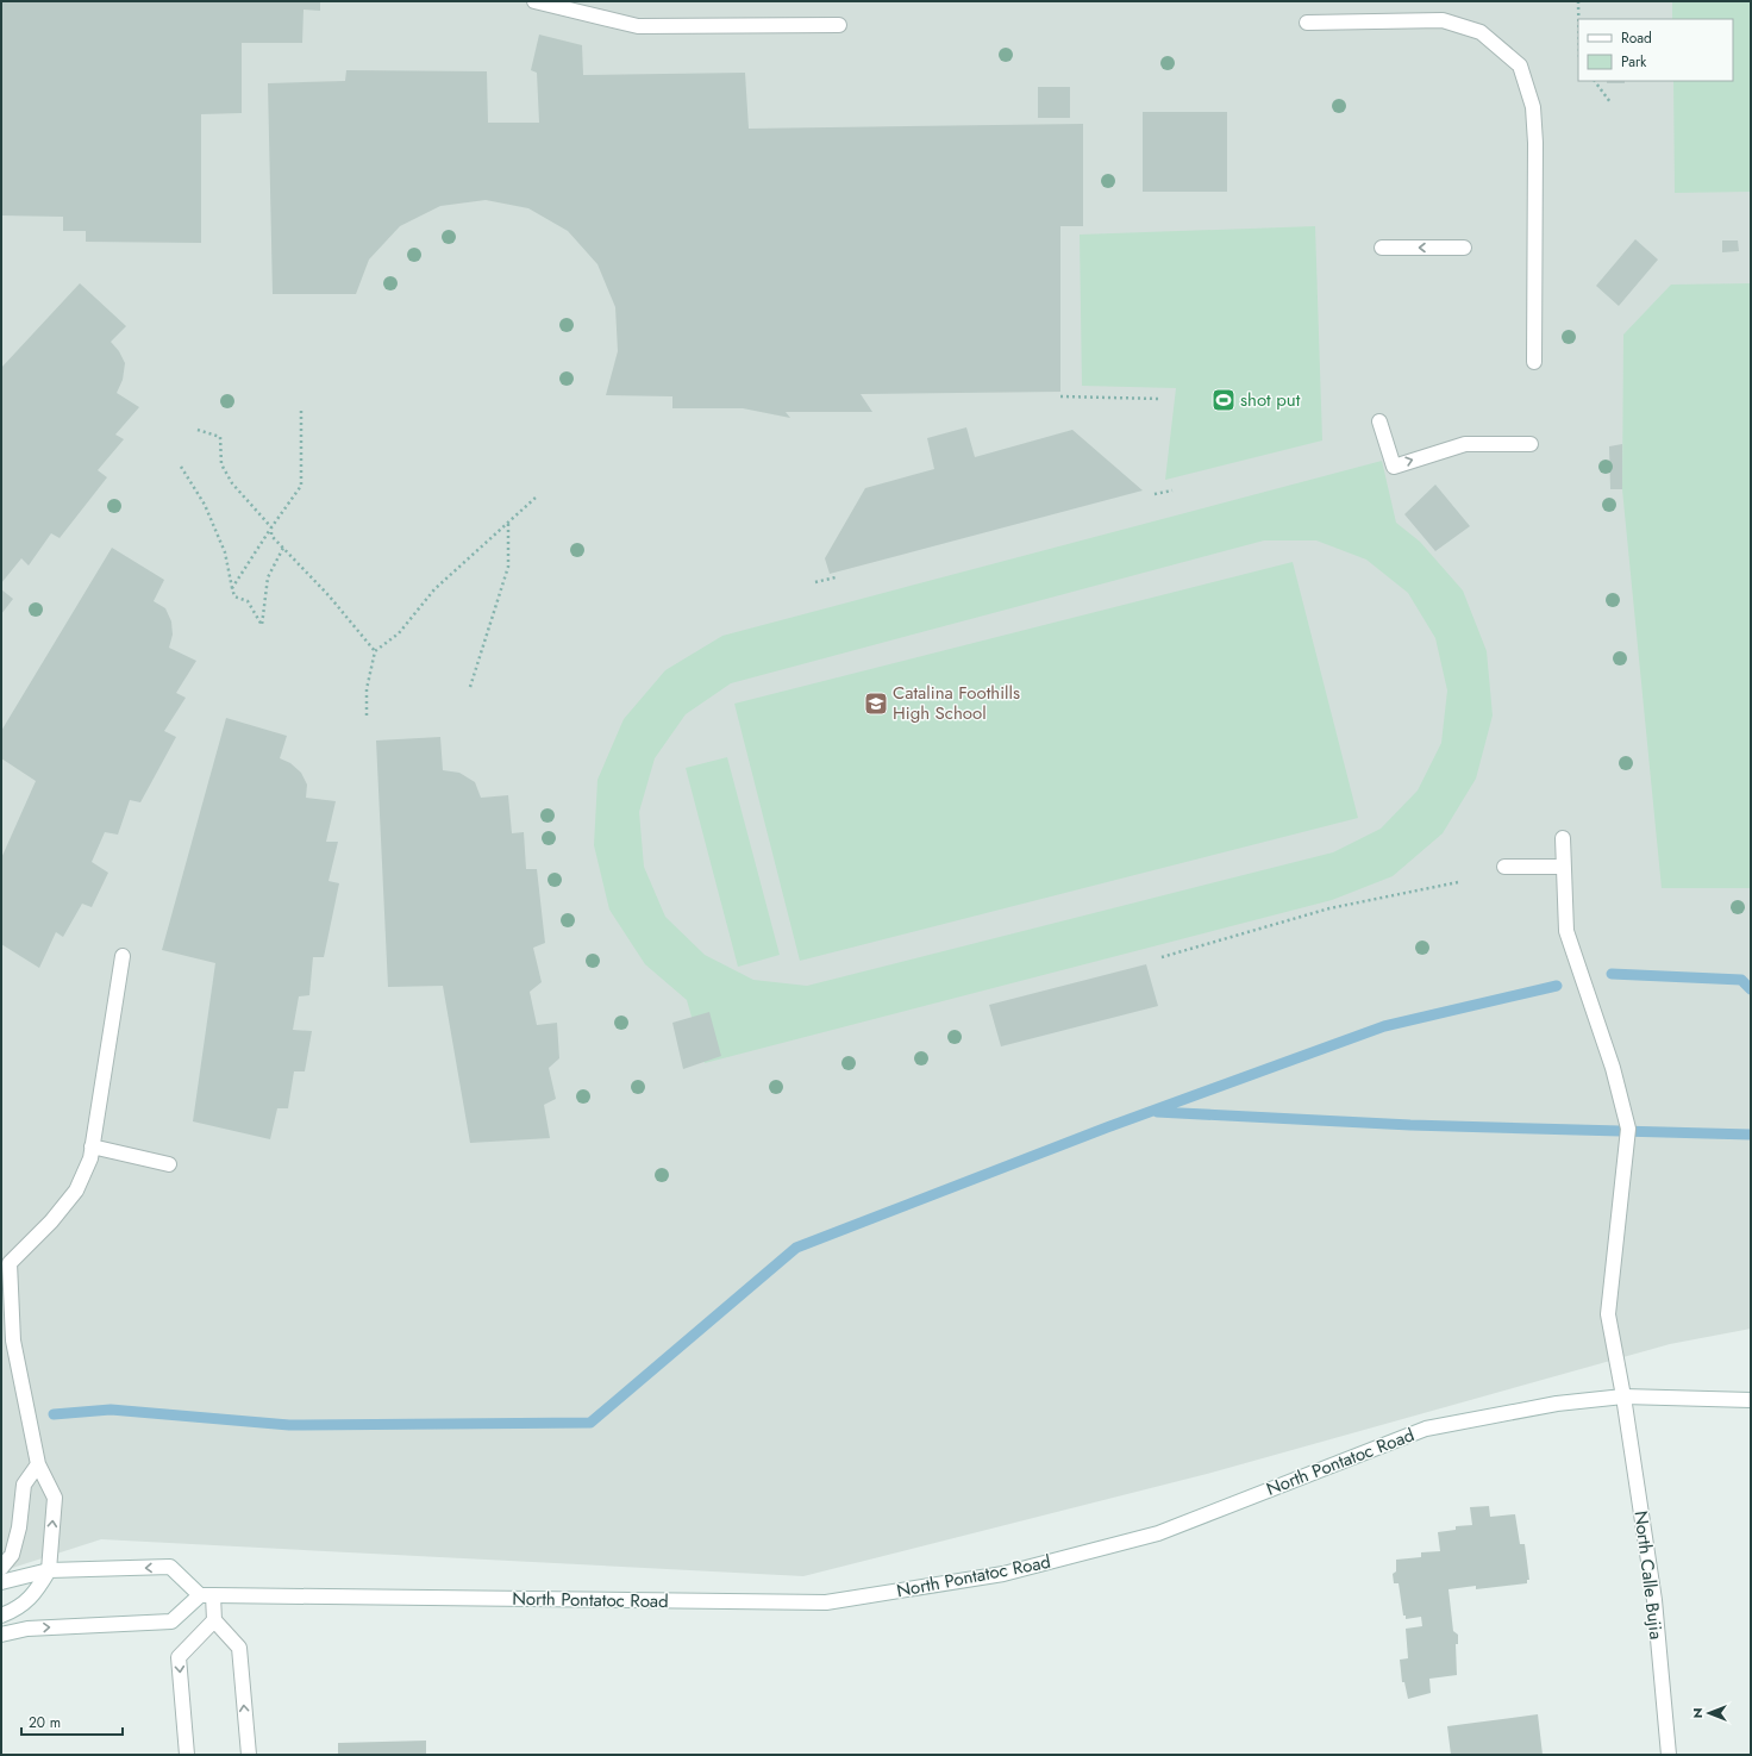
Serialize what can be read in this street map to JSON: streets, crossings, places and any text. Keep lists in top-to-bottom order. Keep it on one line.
{"streets":{"street":["North Pontatoc Road","North Calle Bujia"]},"crossings":[["North Pontatoc Road","North Calle Bujia"]],"places":{"sports":["shot put"],"school or university":["Catalina Foothills High School"]},"legend":["Road","Park"],"scale_bar":"20 m","north":"left"}
